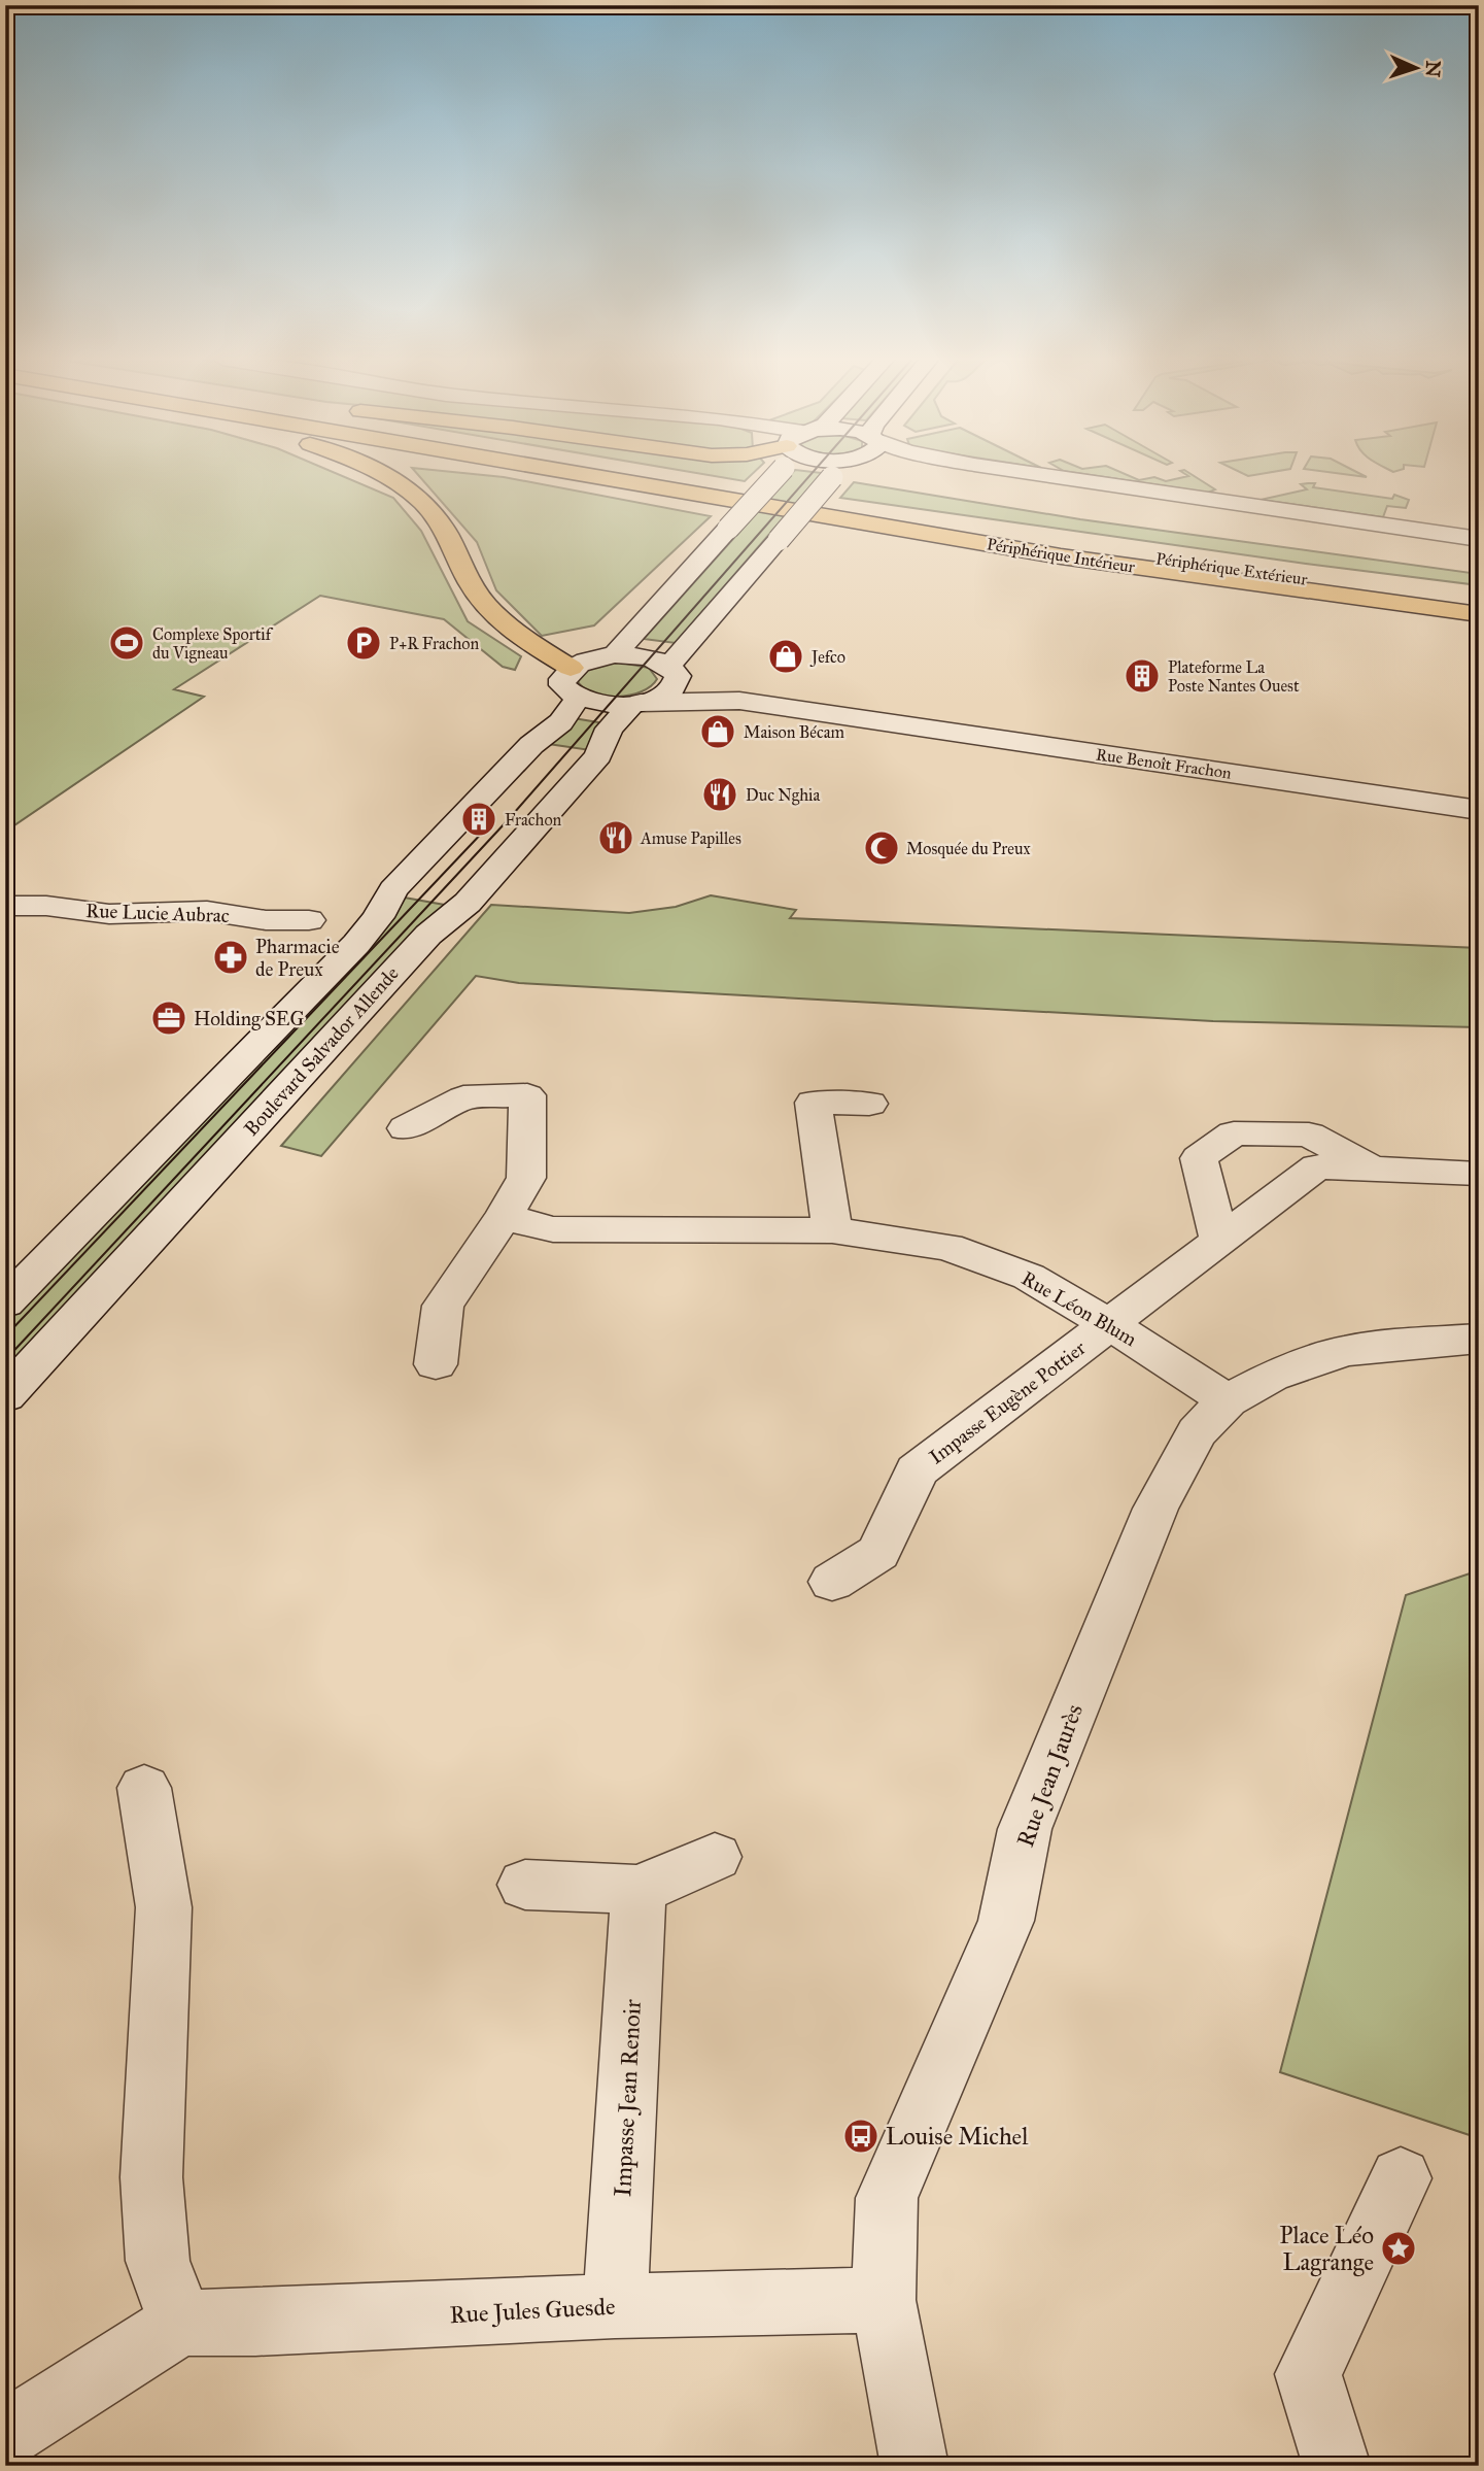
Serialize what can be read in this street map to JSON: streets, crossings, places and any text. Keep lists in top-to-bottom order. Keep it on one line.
{"streets":{"highway":["Périphérique Intérieur","Périphérique Extérieur"],"street":["Rue Benoît Frachon","Rue Lucie Aubrac","Boulevard Salvador Allende","Rue Léon Blum","Impasse Eugène Pottier","Rue Jean Jaurès","Impasse Jean Renoir","Rue Jules Guesde"]},"crossings":[["Rue Léon Blum","Impasse Eugène Pottier"],["Rue Léon Blum","Rue Jean Jaurès"],["Rue Jean Jaurès","Rue Jules Guesde"],["Impasse Jean Renoir","Rue Jules Guesde"]],"places":{"sports":["Complexe Sportif du Vigneau"],"parking":["P+R Frachon"],"shop":["Jefco","Maison Bécam"],"building":["Plateforme La Poste Nantes Ouest","Frachon"],"restaurant":["Duc Nghia","Amuse Papilles"],"mosque":["Mosquée du Preux"],"pharmacy":["Pharmacie de Preux"],"office":["Holding SEG"],"bus stop":["Louise Michel"],"place":["Place Léo Lagrange"]},"north":"right"}
